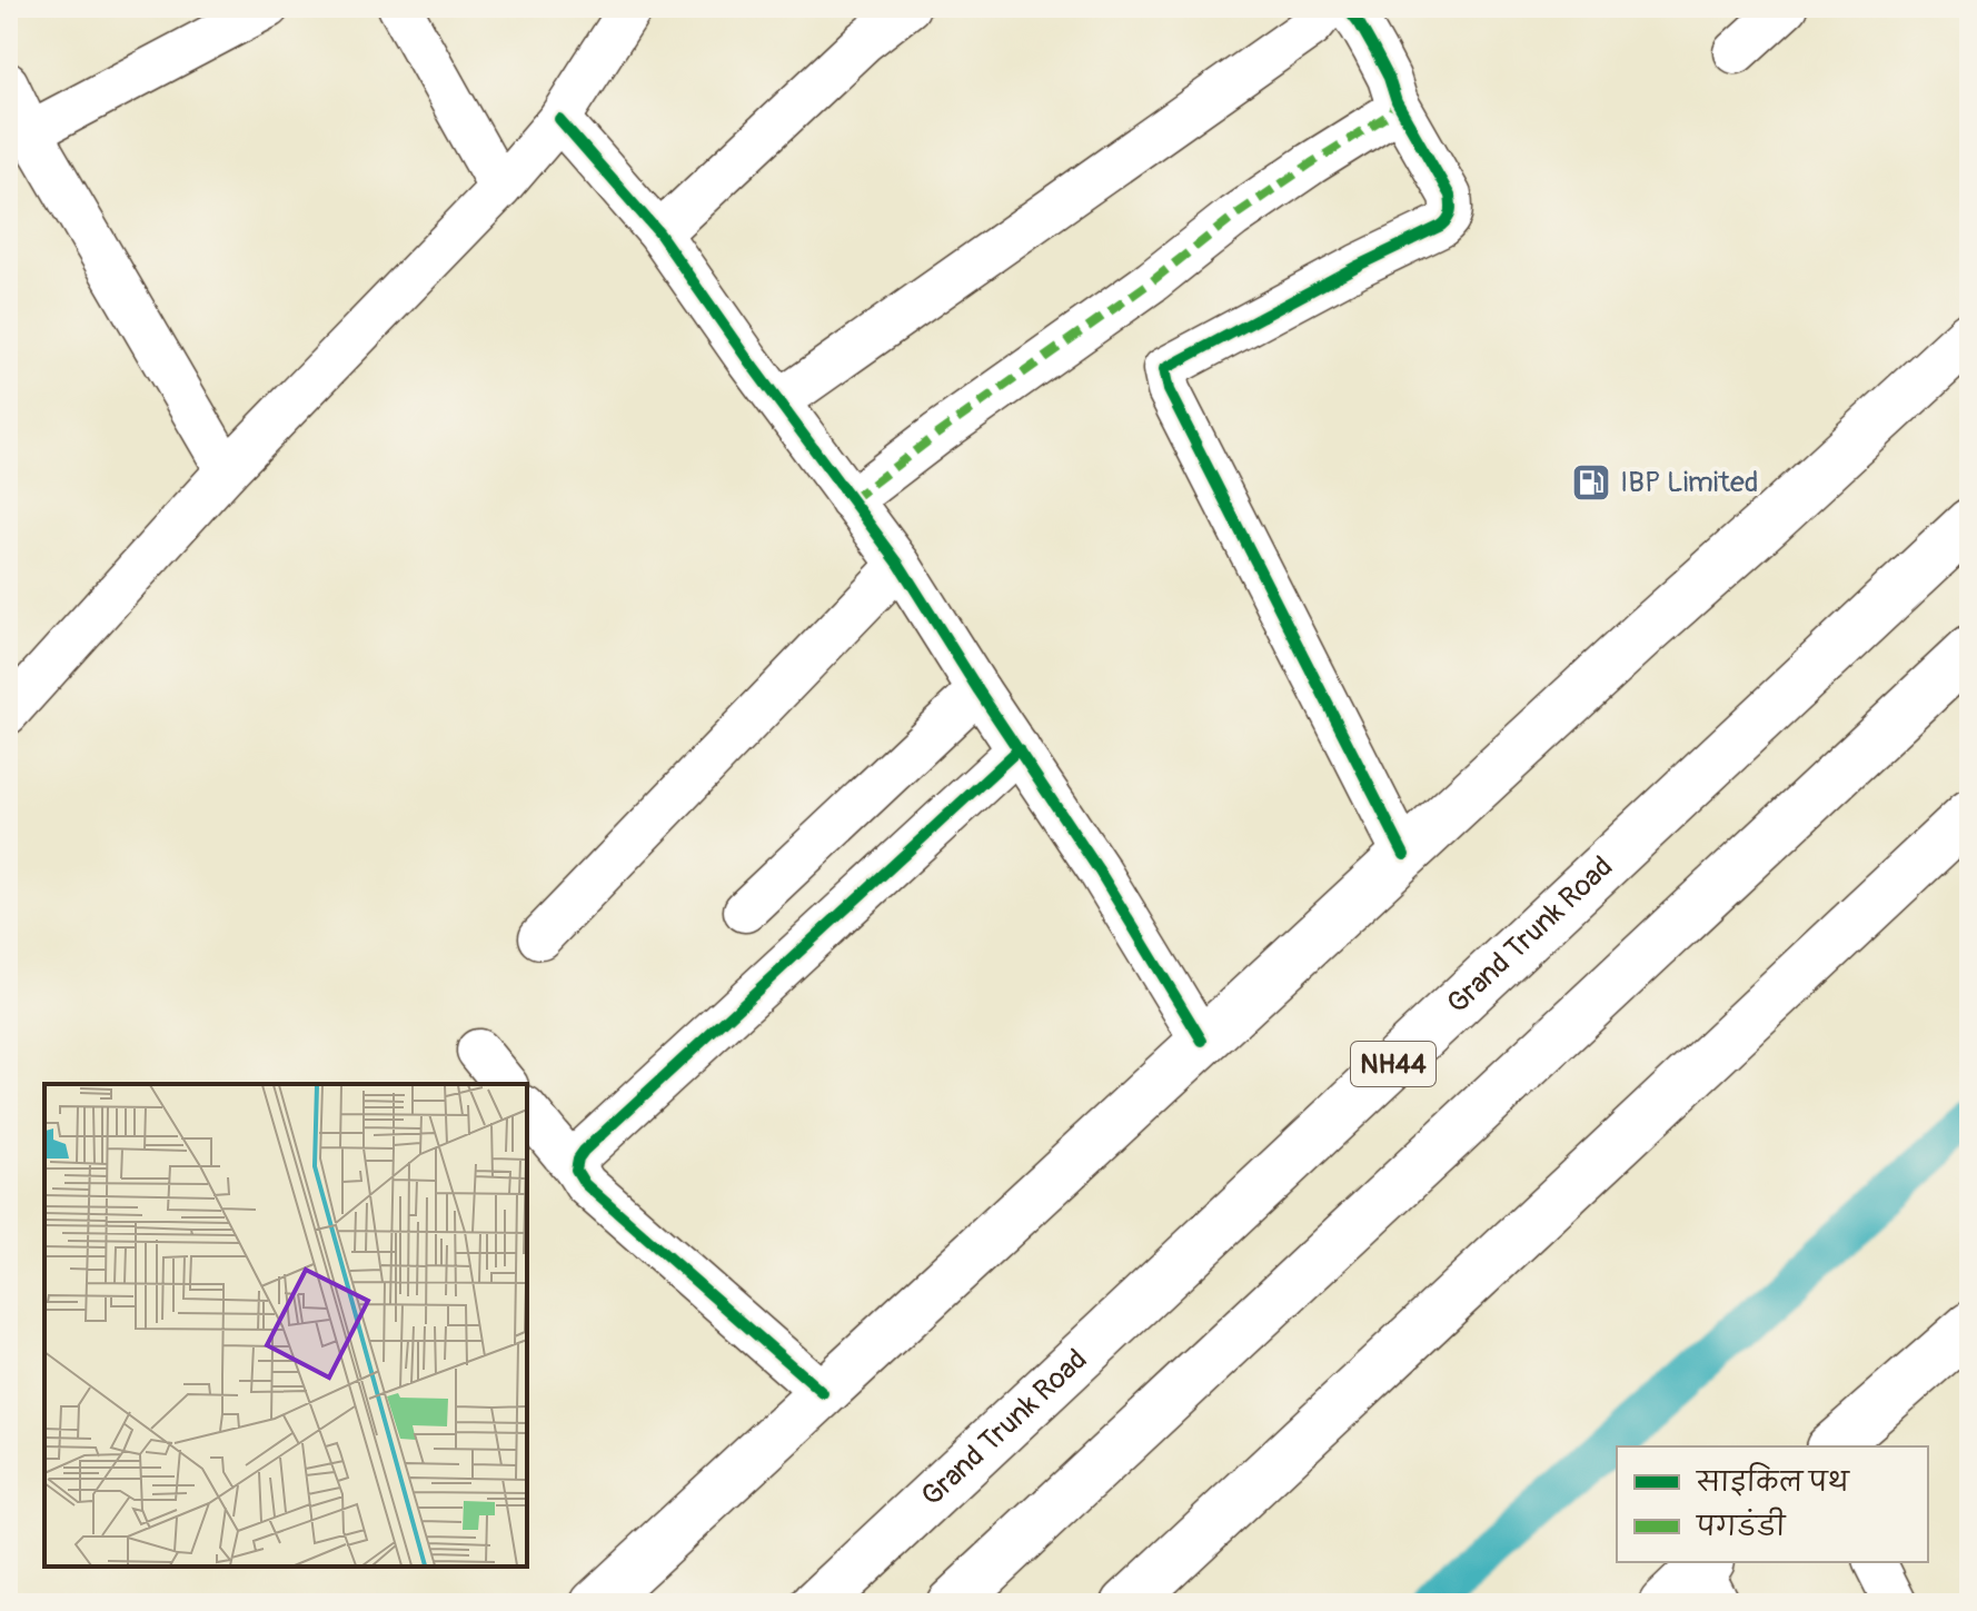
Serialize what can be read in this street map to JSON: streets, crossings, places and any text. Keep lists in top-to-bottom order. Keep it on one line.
{"streets":{"main road":["Grand Trunk Road","NH44"]},"places":{"fuel station":["IBP Limited"]},"legend":["साइकिल पथ","पगडंडी"]}
